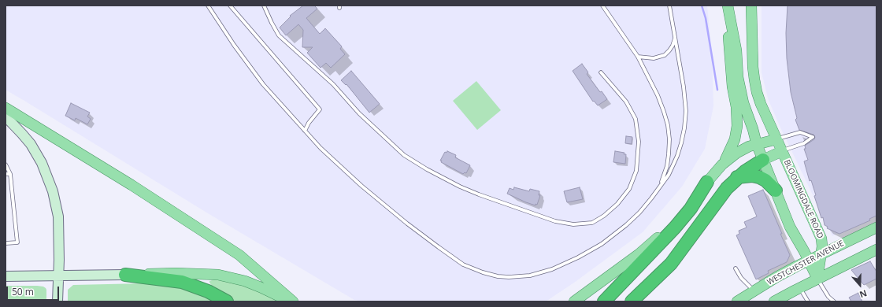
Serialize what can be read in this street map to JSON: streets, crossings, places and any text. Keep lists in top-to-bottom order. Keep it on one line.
{"streets":{"main road":["BLOOMINGDALE ROAD","WESTCHESTER AVENUE"]},"crossings":[["BLOOMINGDALE ROAD","WESTCHESTER AVENUE"]],"scale_bar":"50 m","north":"bottom"}
